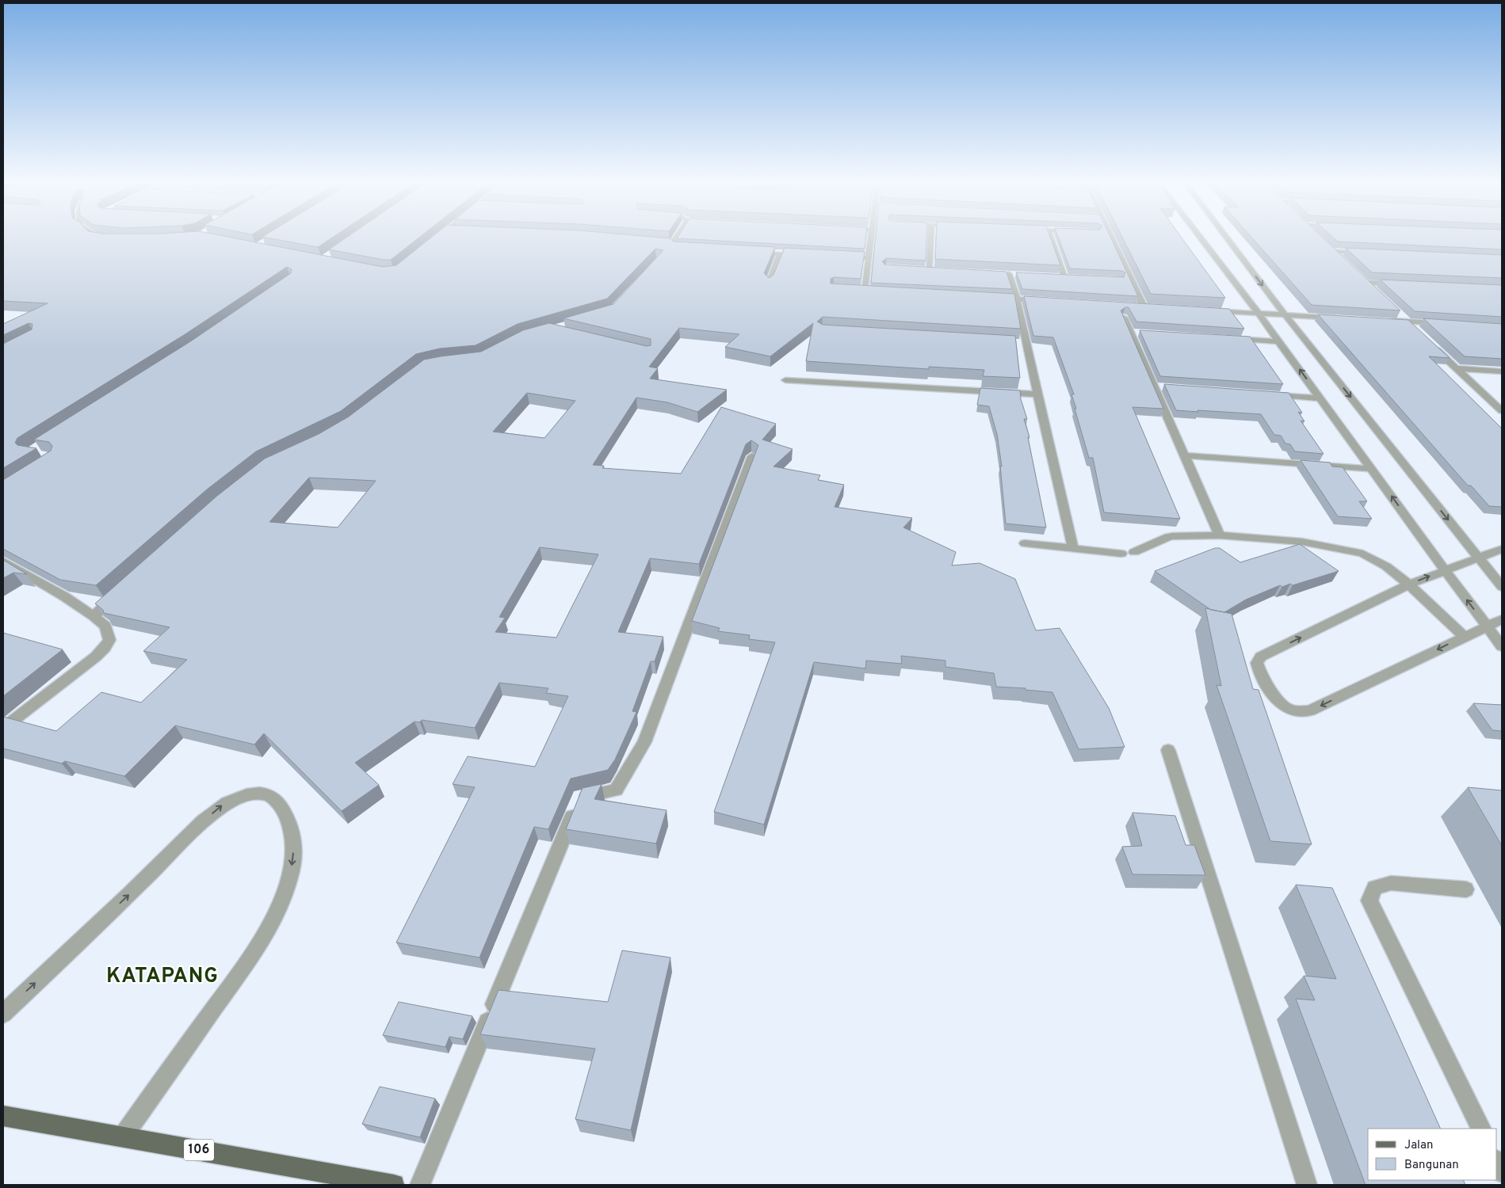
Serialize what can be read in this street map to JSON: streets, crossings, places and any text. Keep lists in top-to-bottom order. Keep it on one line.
{"streets":{"main road":["106"]},"districts":["KATAPANG"],"legend":["Jalan","Bangunan"]}
